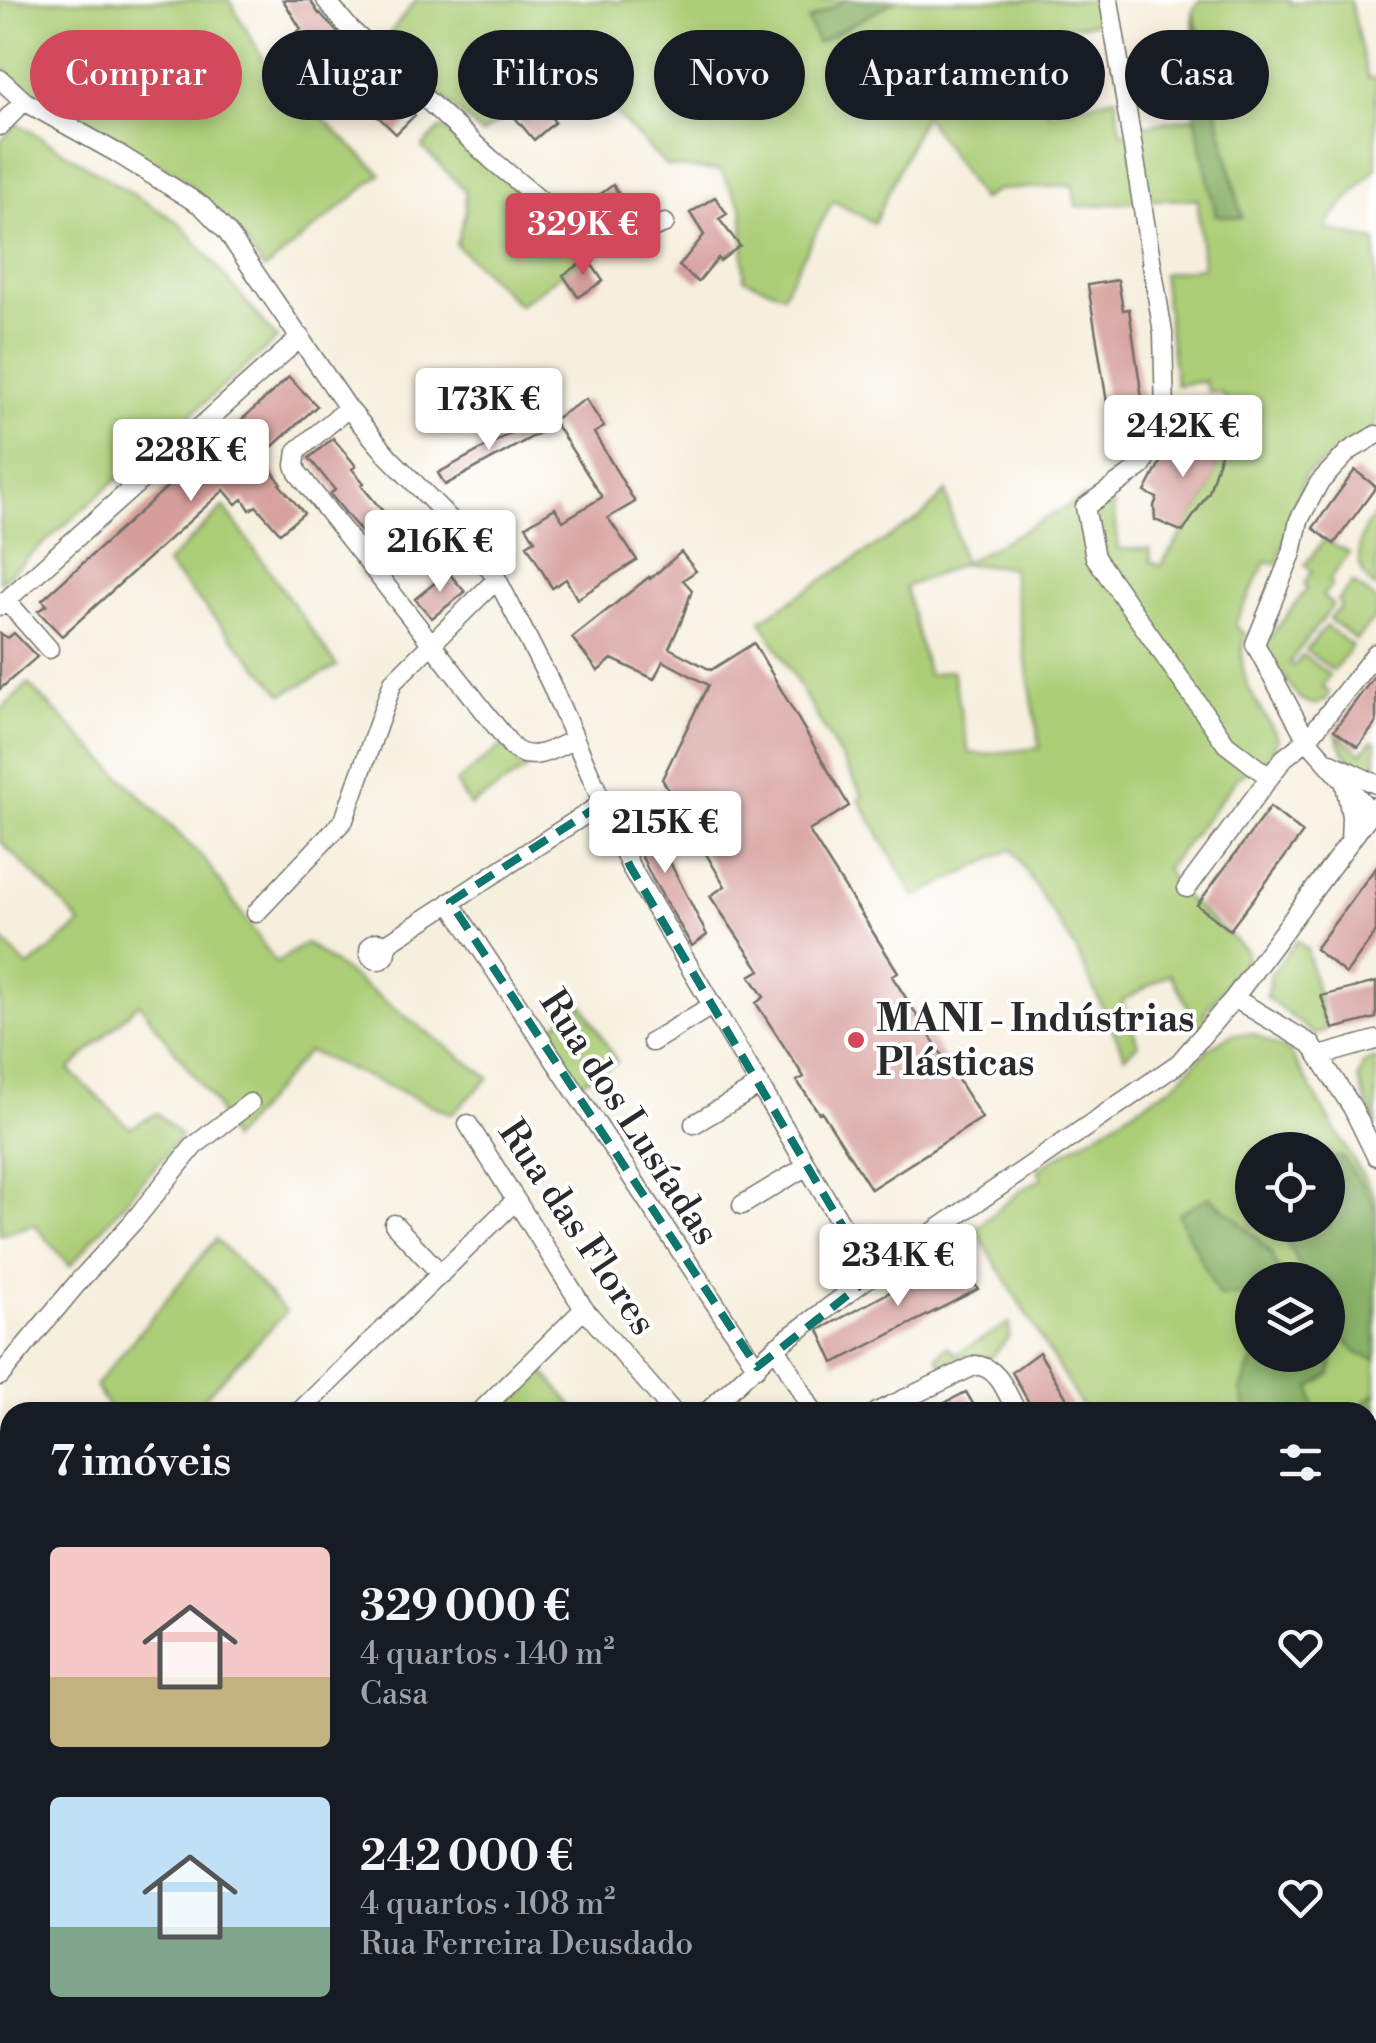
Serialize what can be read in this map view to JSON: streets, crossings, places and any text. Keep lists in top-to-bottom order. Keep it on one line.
{"streets":{"street":["Rua dos Lusíadas","Rua das Flores"]},"places":["MANI - Indústrias Plásticas"],"page":{"chip":["Comprar","Alugar","Filtros","Novo","Apartamento","Casa"],"price":["329K €","173K €","242K €","228K €","216K €","215K €","234K €"],"heading":"7 imóveis","list":[{"name":"329 000 €","note":"4 quartos · 140 m² · Casa"},{"name":"242 000 €","note":"4 quartos · 108 m² · Rua Ferreira Deusdado"}]}}
